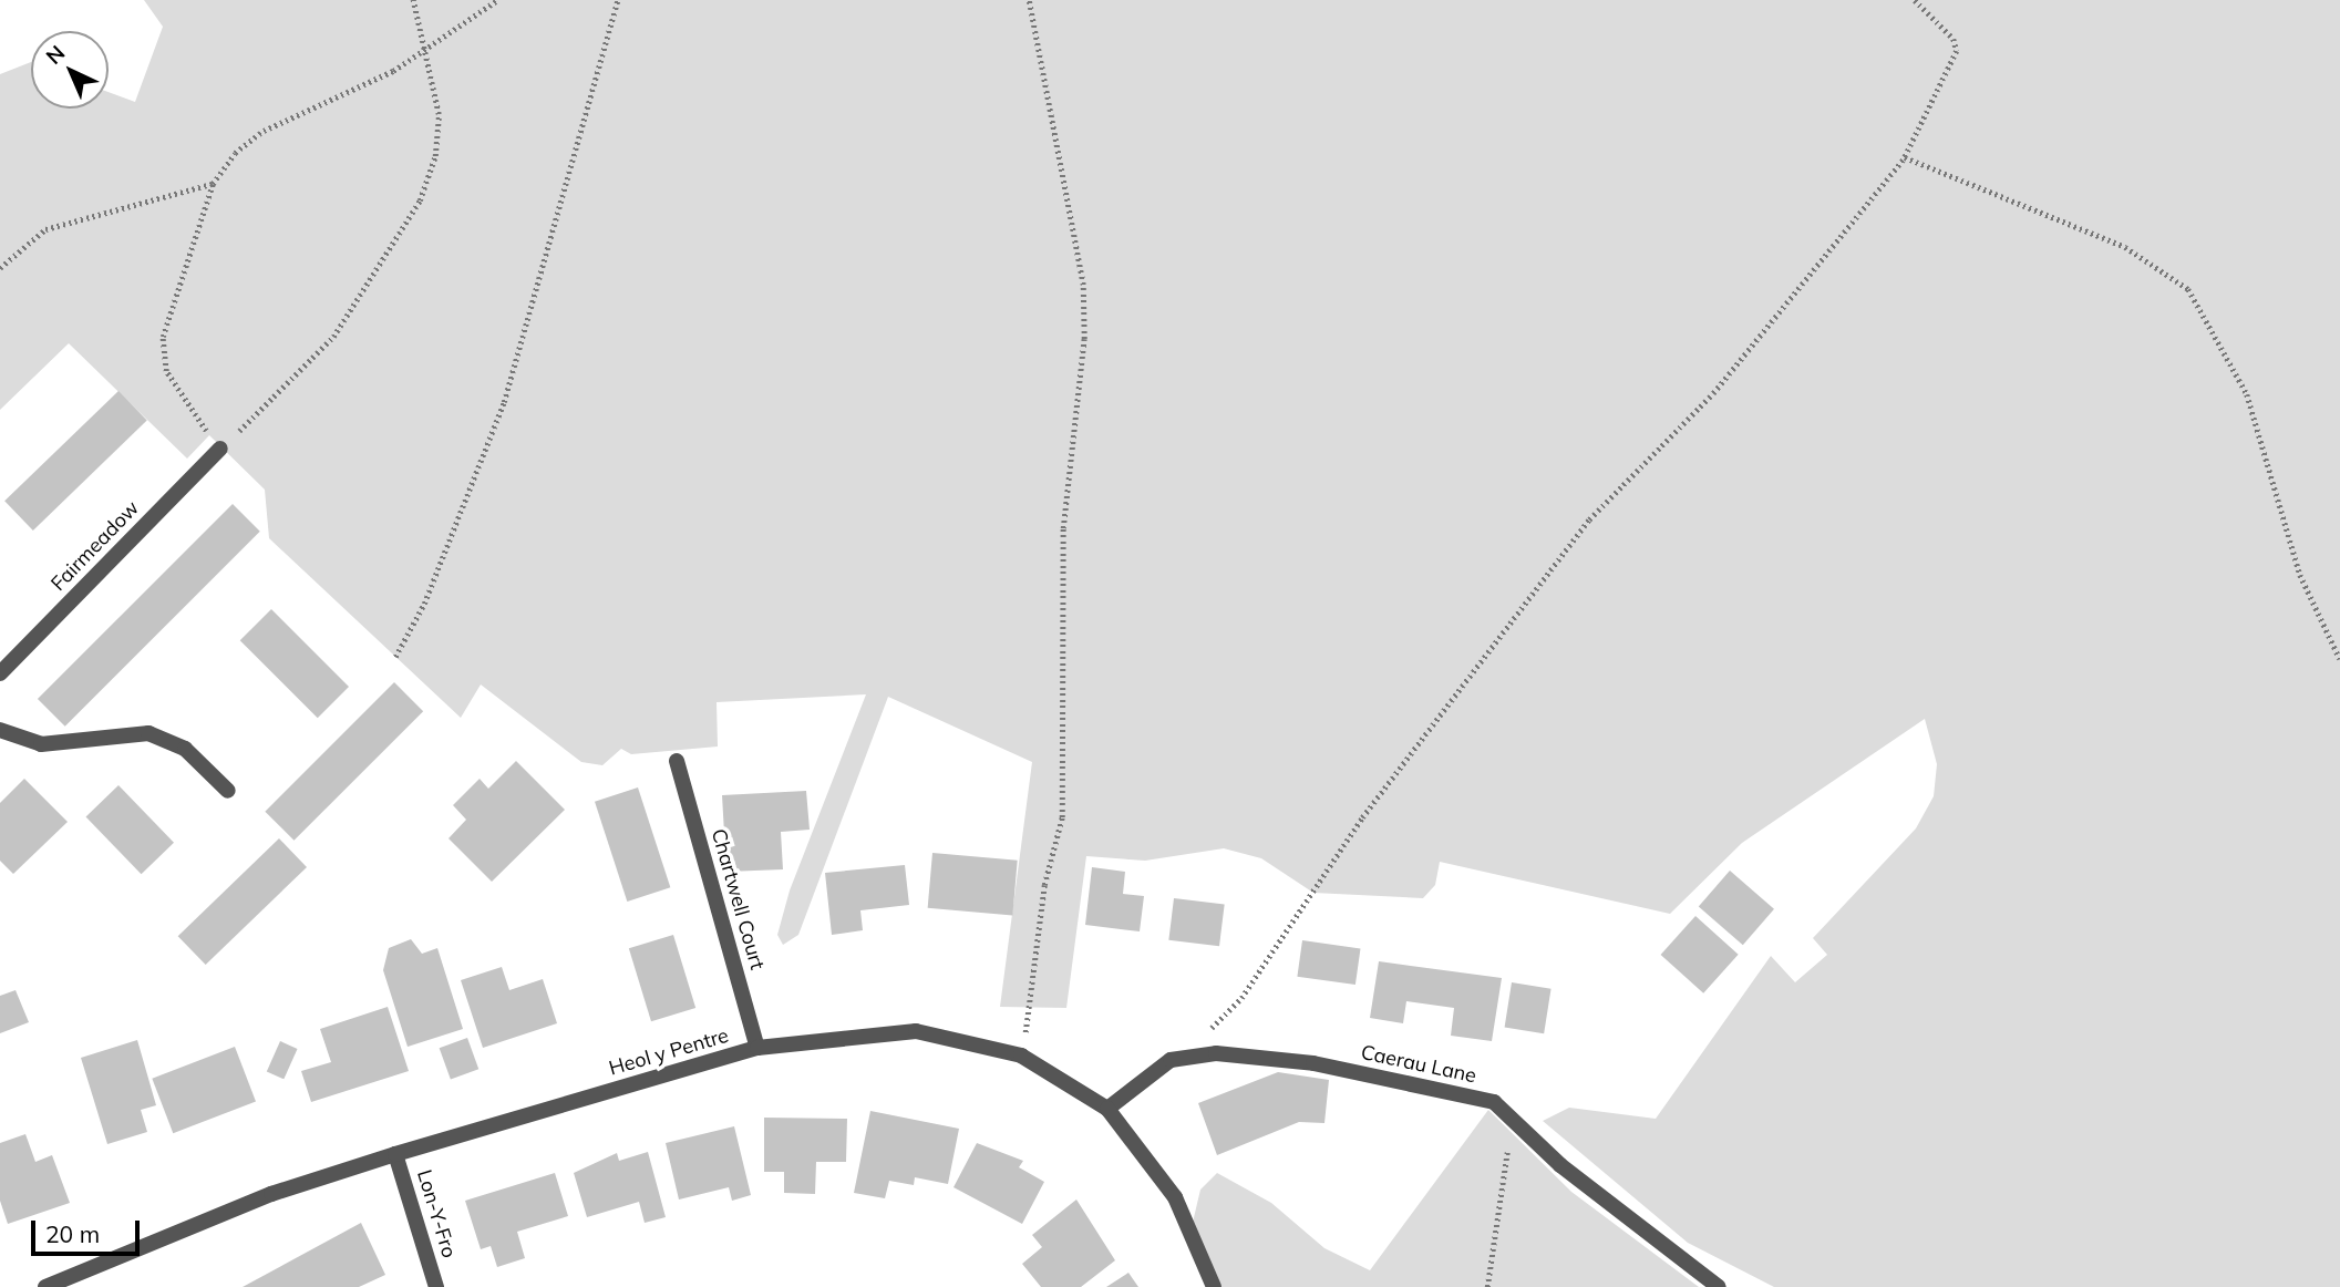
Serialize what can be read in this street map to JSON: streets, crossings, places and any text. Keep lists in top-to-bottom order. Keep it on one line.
{"streets":{"street":["Fairmeadow","Chartwell Court","Heol y Pentre","Caerau Lane","Lon-Y-Fro"]},"crossings":[["Chartwell Court","Heol y Pentre"],["Heol y Pentre","Caerau Lane"],["Heol y Pentre","Lon-Y-Fro"]],"scale_bar":"20 m","north":"top left"}
